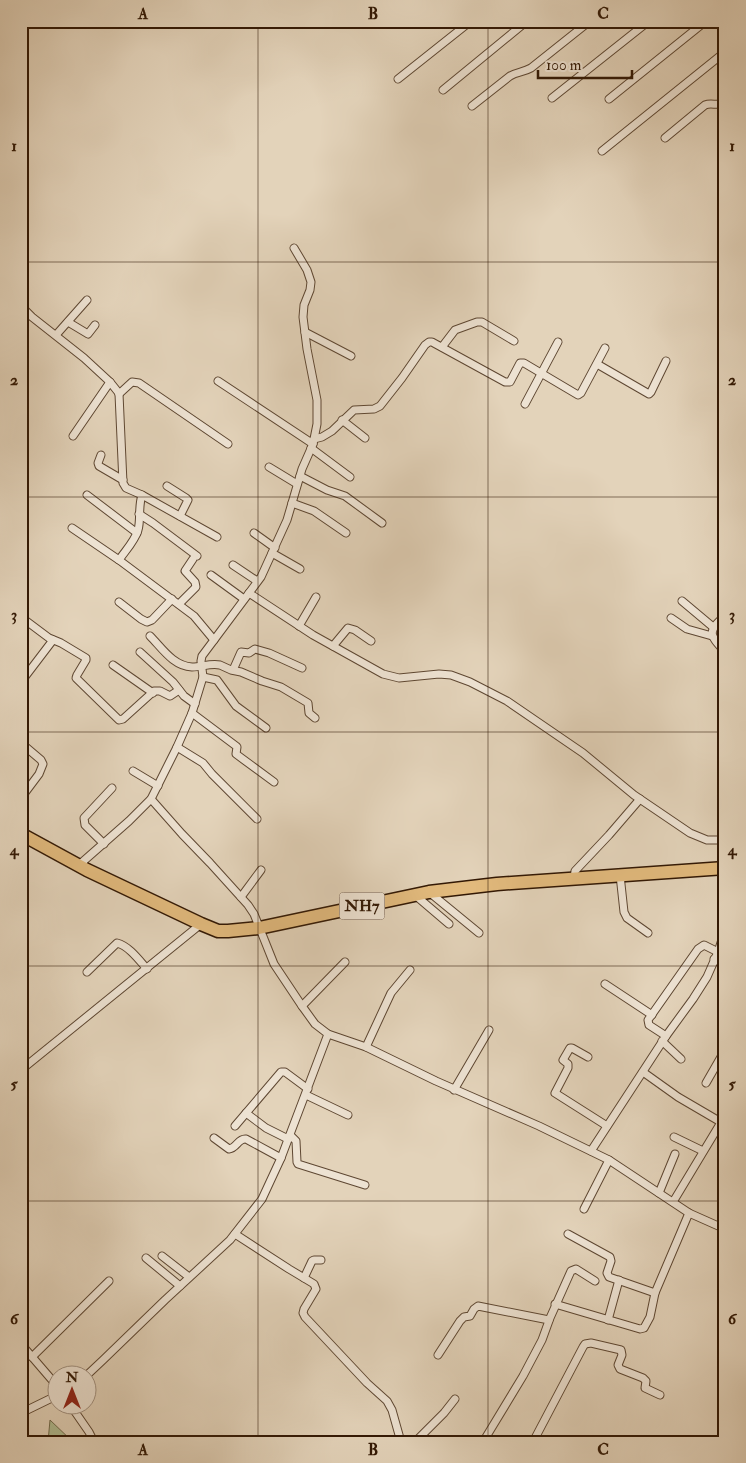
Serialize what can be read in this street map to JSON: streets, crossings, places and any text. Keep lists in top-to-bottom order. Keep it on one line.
{"streets":{"highway":["NH7"]},"scale_bar":"100 m","north":"top","grid":{"columns":["A","B","C"],"rows":["1","2","3","4","5","6"]}}
